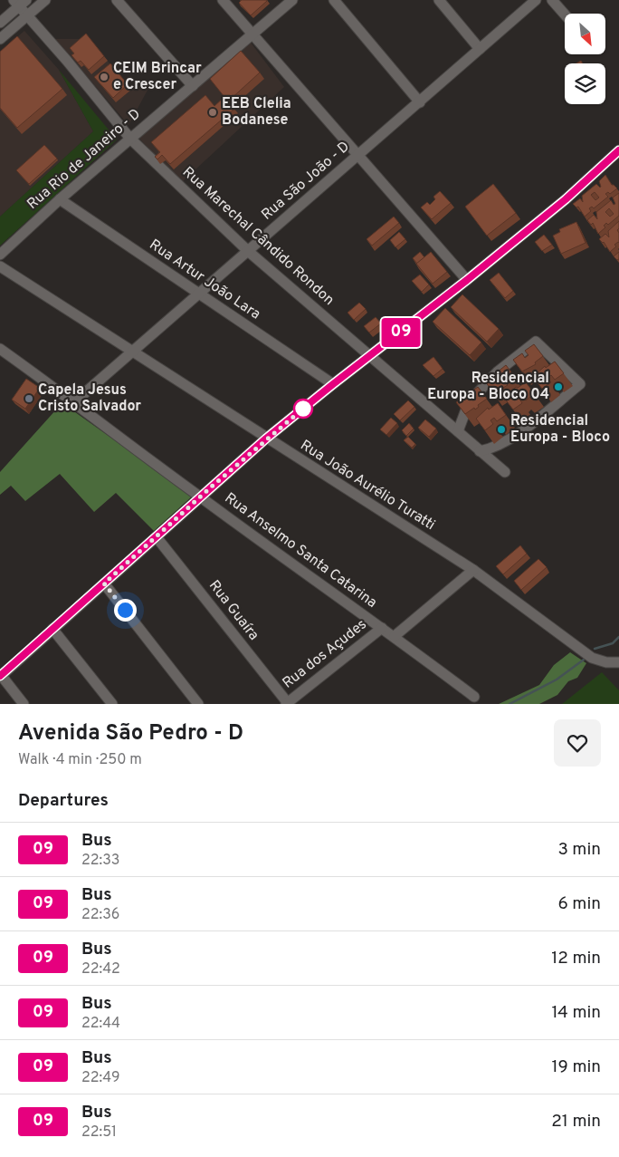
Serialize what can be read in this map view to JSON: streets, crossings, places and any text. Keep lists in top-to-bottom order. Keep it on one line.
{"streets":{"street":["Rua Rio de Janeiro - D","Rua São João - D","Rua Marechal Cândido Rondon","Rua Artur João Lara","Rua João Aurélio Turatti","Rua Anselmo Santa Catarina","Rua Guaíra","Rua dos Açudes"]},"crossings":[["Rua Rio de Janeiro - D","Rua Marechal Cândido Rondon"],["Rua Rio de Janeiro - D","Rua Artur João Lara"],["Rua São João - D","Rua Marechal Cândido Rondon"],["Rua São João - D","Rua Artur João Lara"],["Rua São João - D","Rua João Aurélio Turatti"],["Rua São João - D","Rua Anselmo Santa Catarina"],["Rua Anselmo Santa Catarina","Rua dos Açudes"],["Rua Guaíra","Rua dos Açudes"]],"places":["CEIM Brincar e Crescer","EEB Clelia Bodanese","Residencial Europa - Bloco 04","Capela Jesus Cristo Salvador","Residencial Europa - Bloco"],"lines":["bus line 09"],"north":"bottom right","page":{"on_map":"09","heading":[["Avenida São Pedro - D","Walk · 4 min · 250 m"],"Departures"],"list":[{"mark":"09","name":"Bus","note":"22:33","value":"3 min"},{"mark":"09","name":"Bus","note":"22:36","value":"6 min"},{"mark":"09","name":"Bus","note":"22:42","value":"12 min"},{"mark":"09","name":"Bus","note":"22:44","value":"14 min"},{"mark":"09","name":"Bus","note":"22:49","value":"19 min"},{"mark":"09","name":"Bus","note":"22:51","value":"21 min"}]}}
